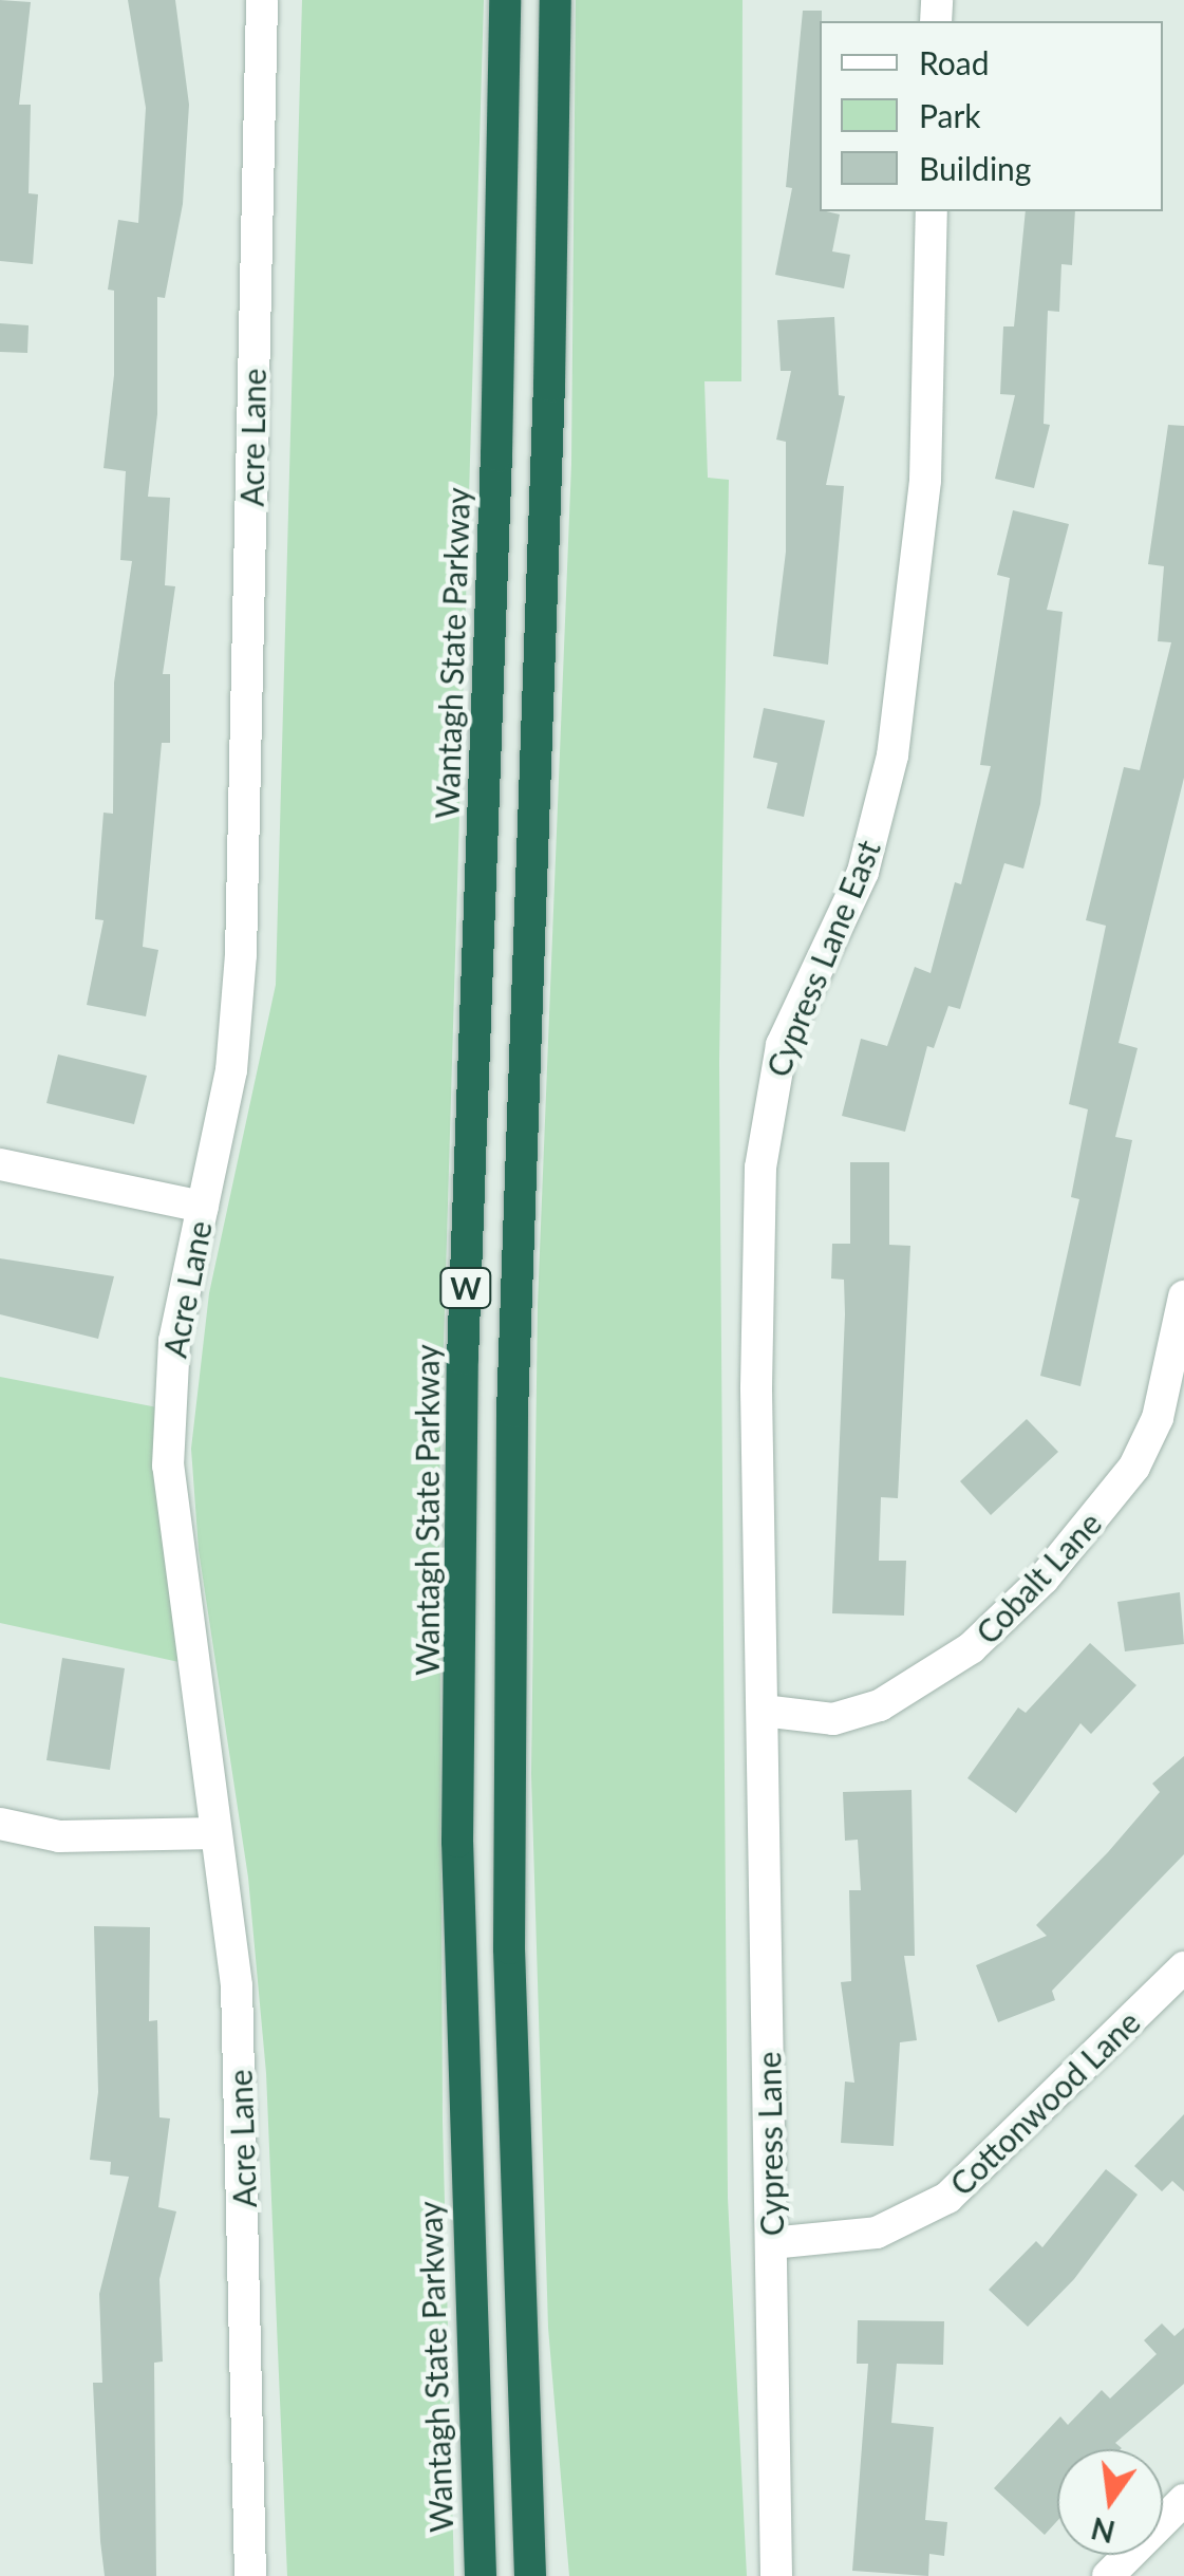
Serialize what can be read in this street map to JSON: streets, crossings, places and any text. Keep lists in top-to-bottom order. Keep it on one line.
{"streets":{"highway":["Wantagh State Parkway","W"],"street":["Acre Lane","Cypress Lane East","Cobalt Lane","Cottonwood Lane","Cypress Lane"]},"crossings":[["Cypress Lane East","Cobalt Lane"],["Cypress Lane East","Cypress Lane"],["Cobalt Lane","Cypress Lane"],["Cottonwood Lane","Cypress Lane"]],"legend":["Road","Park","Building"],"north":"bottom"}
